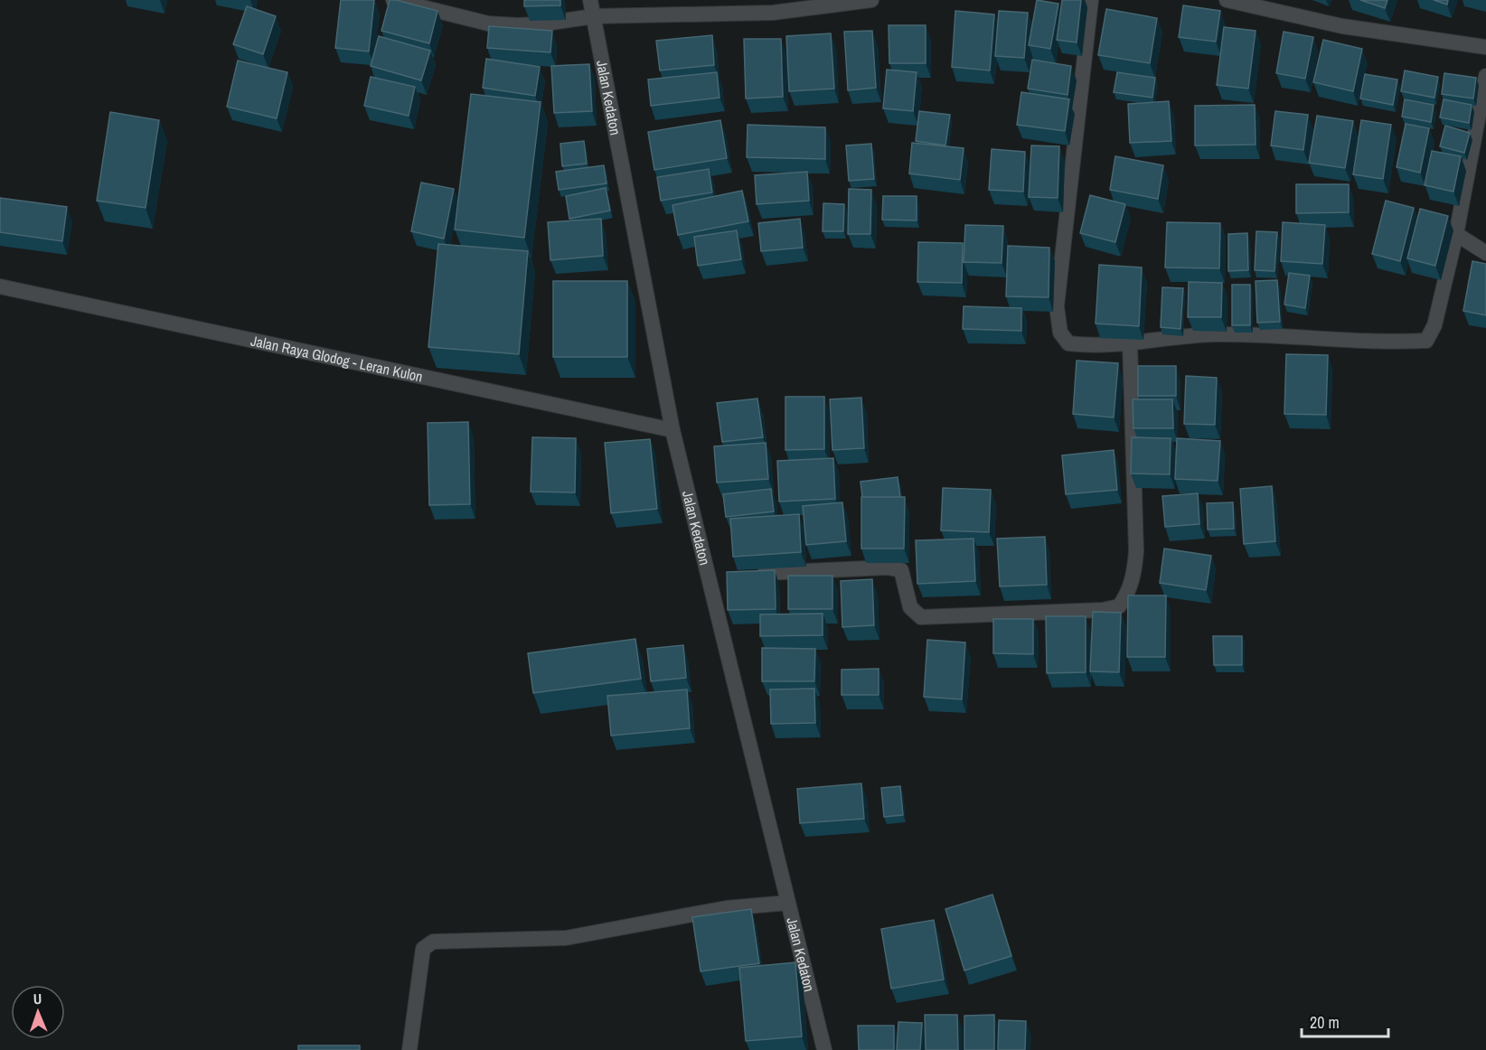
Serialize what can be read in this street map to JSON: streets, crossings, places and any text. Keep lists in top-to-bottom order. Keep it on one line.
{"streets":{"street":["Jalan Kedaton","Jalan Raya Glodog - Leran Kulon"]},"crossings":[["Jalan Kedaton","Jalan Raya Glodog - Leran Kulon"]],"scale_bar":"20 m","north":"top"}
